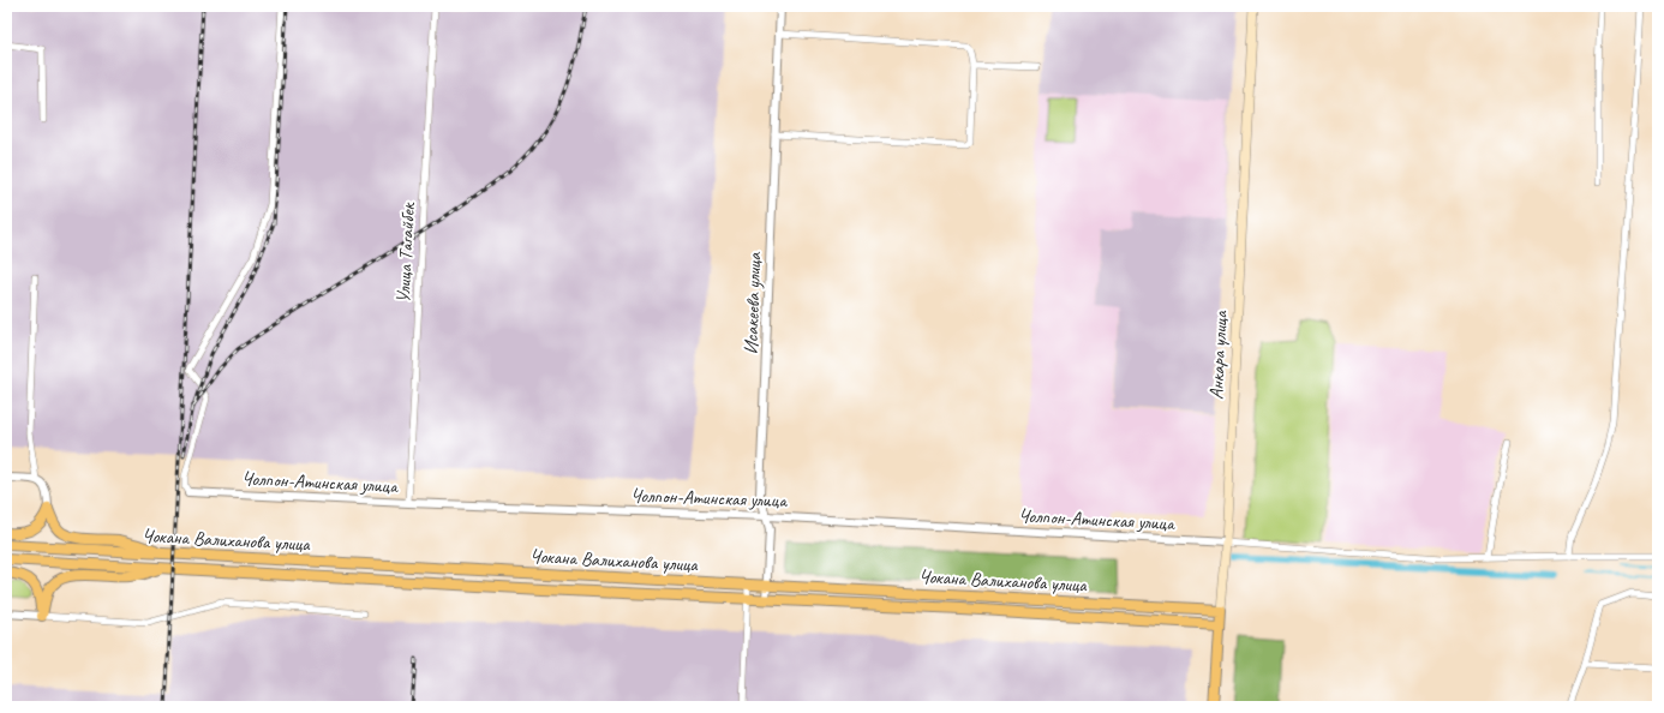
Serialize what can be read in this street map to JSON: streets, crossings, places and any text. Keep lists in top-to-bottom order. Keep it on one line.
{"streets":{"main road":["Анкара улица","Чокана Валиханова улица"],"street":["Улица Тагайбек","Исакеева улица","Чолпон-Атинская улица"]},"crossings":[["Улица Тагайбек","Чолпон-Атинская улица"],["Исакеева улица","Чолпон-Атинская улица"],["Исакеева улица","Чокана Валиханова улица"],["Анкара улица","Чолпон-Атинская улица"],["Анкара улица","Чокана Валиханова улица"]]}
